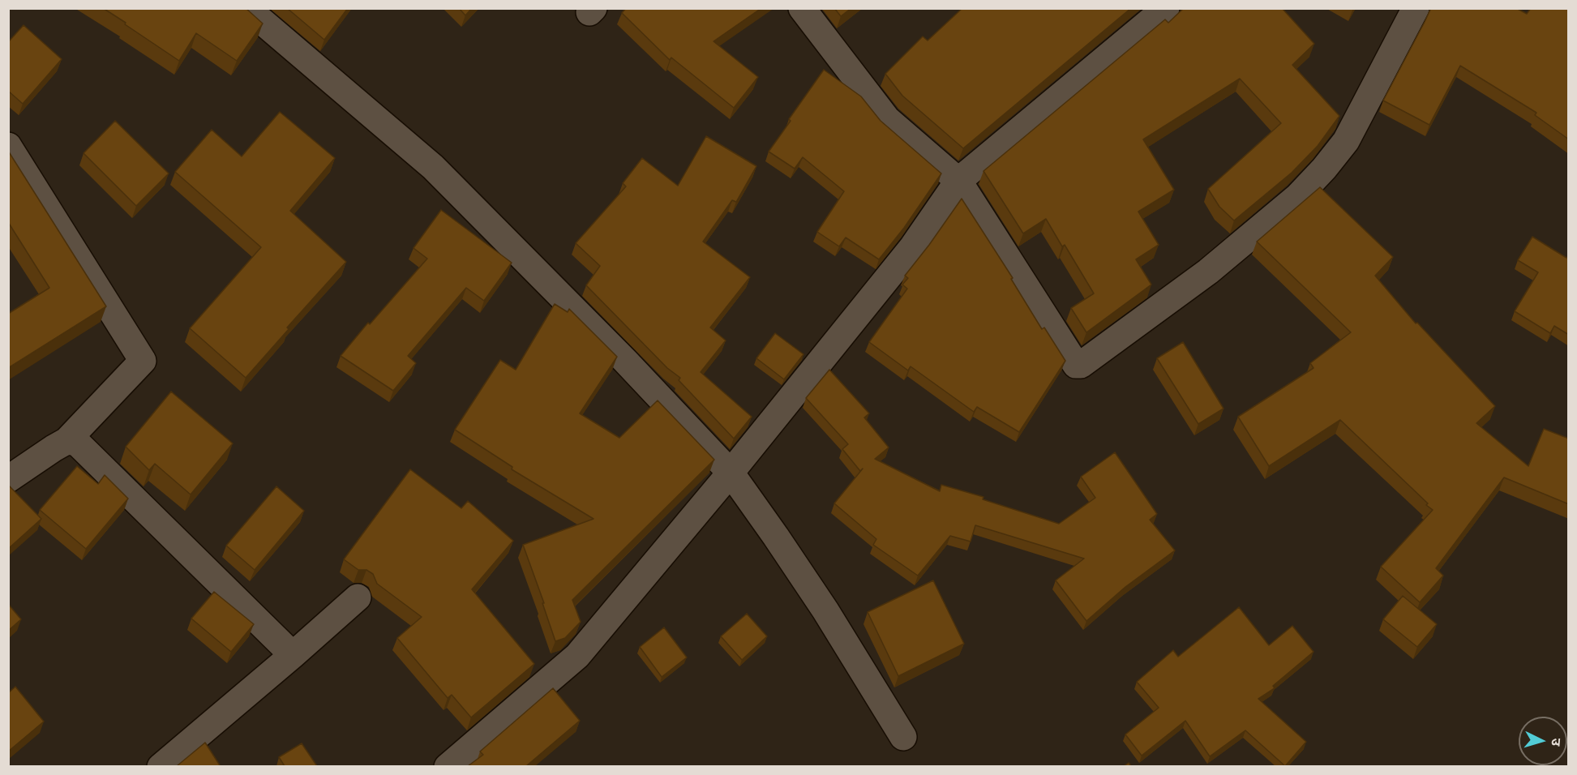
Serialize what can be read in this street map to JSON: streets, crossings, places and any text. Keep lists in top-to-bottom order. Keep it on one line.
{"north":"right"}
